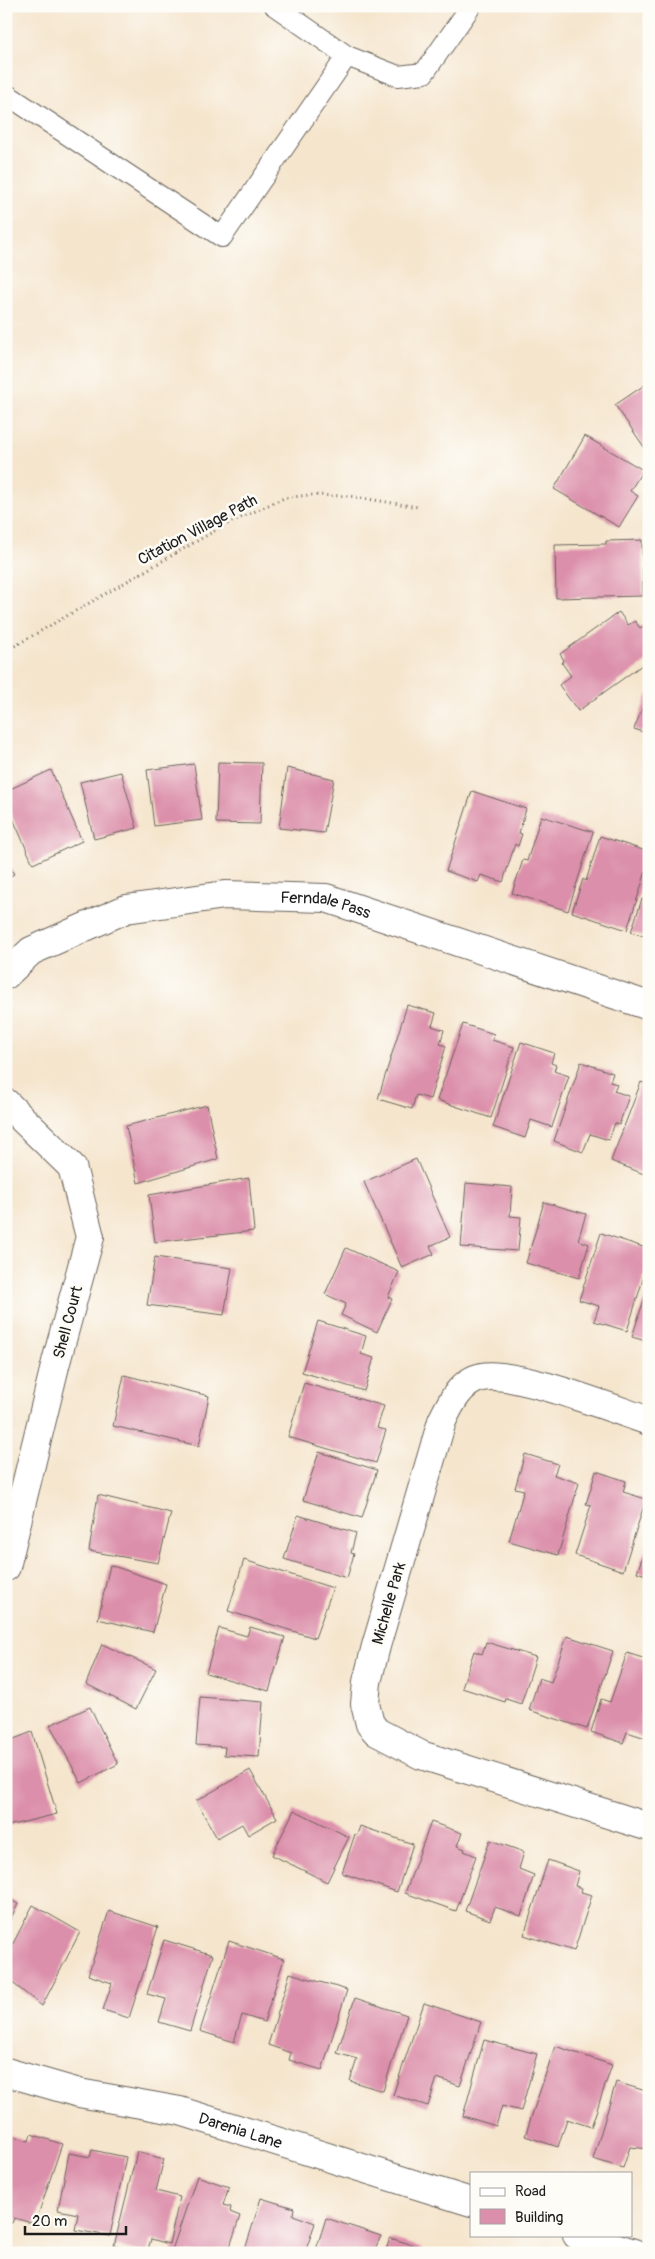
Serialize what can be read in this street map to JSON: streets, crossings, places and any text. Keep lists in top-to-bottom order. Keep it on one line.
{"streets":{"street":["Ferndale Pass","Shell Court","Michelle Park","Darenia Lane"],"path":["Citation Village Path"]},"legend":["Road","Building"],"scale_bar":"20 m"}
